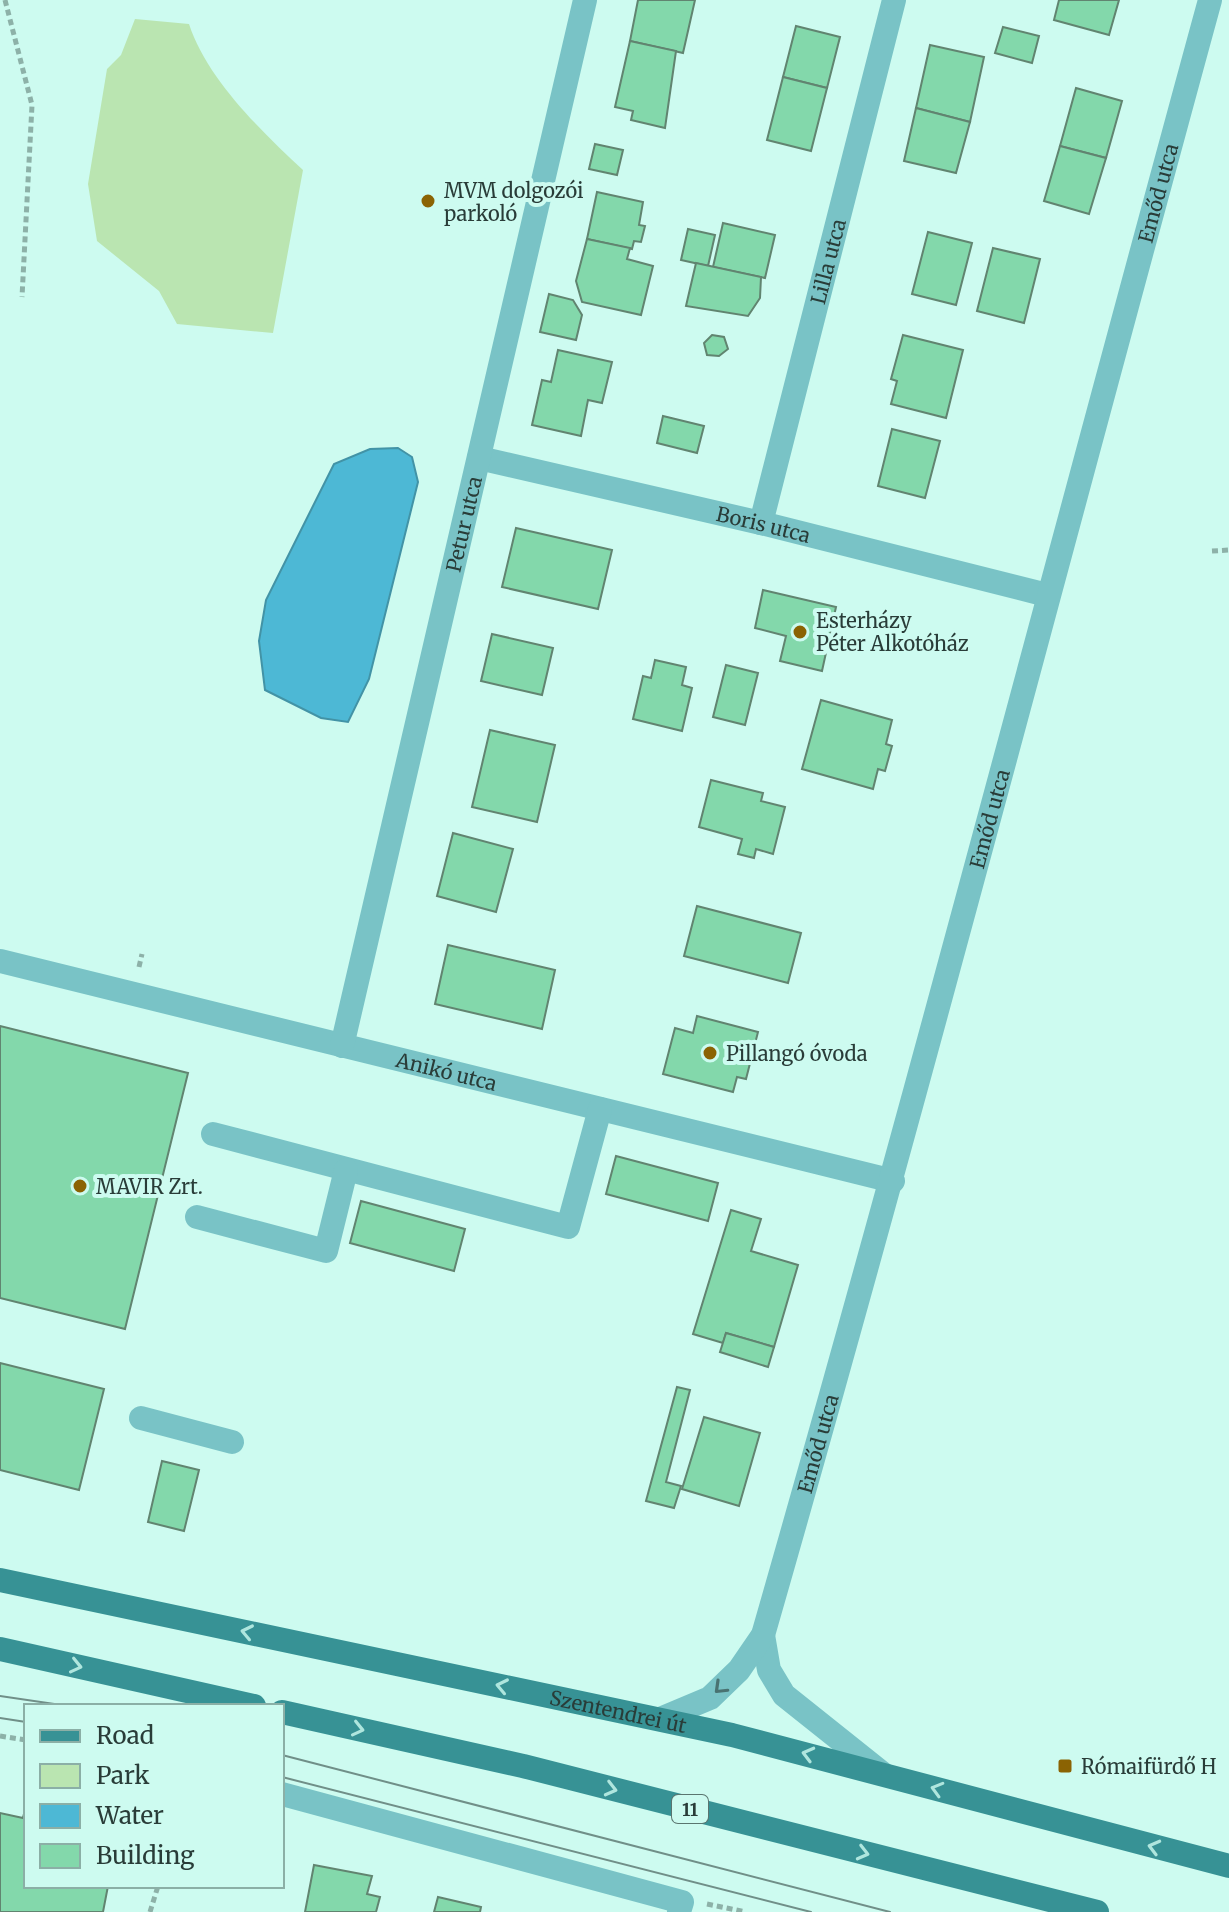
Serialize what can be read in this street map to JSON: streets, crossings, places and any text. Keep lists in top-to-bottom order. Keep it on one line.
{"streets":{"main road":["Szentendrei út","11"],"street":["Emőd utca","Lilla utca","Petur utca","Boris utca","Anikó utca"]},"crossings":[["Emőd utca","Boris utca"],["Emőd utca","Anikó utca"],["Emőd utca","Szentendrei út"],["Lilla utca","Boris utca"],["Petur utca","Boris utca"],["Petur utca","Anikó utca"]],"places":{"other":["MVM dolgozói parkoló","Esterházy Péter Alkotóház","Pillangó óvoda","MAVIR Zrt."],"transit":["Rómaifürdő H"]},"legend":["Road","Park","Water","Building"]}
